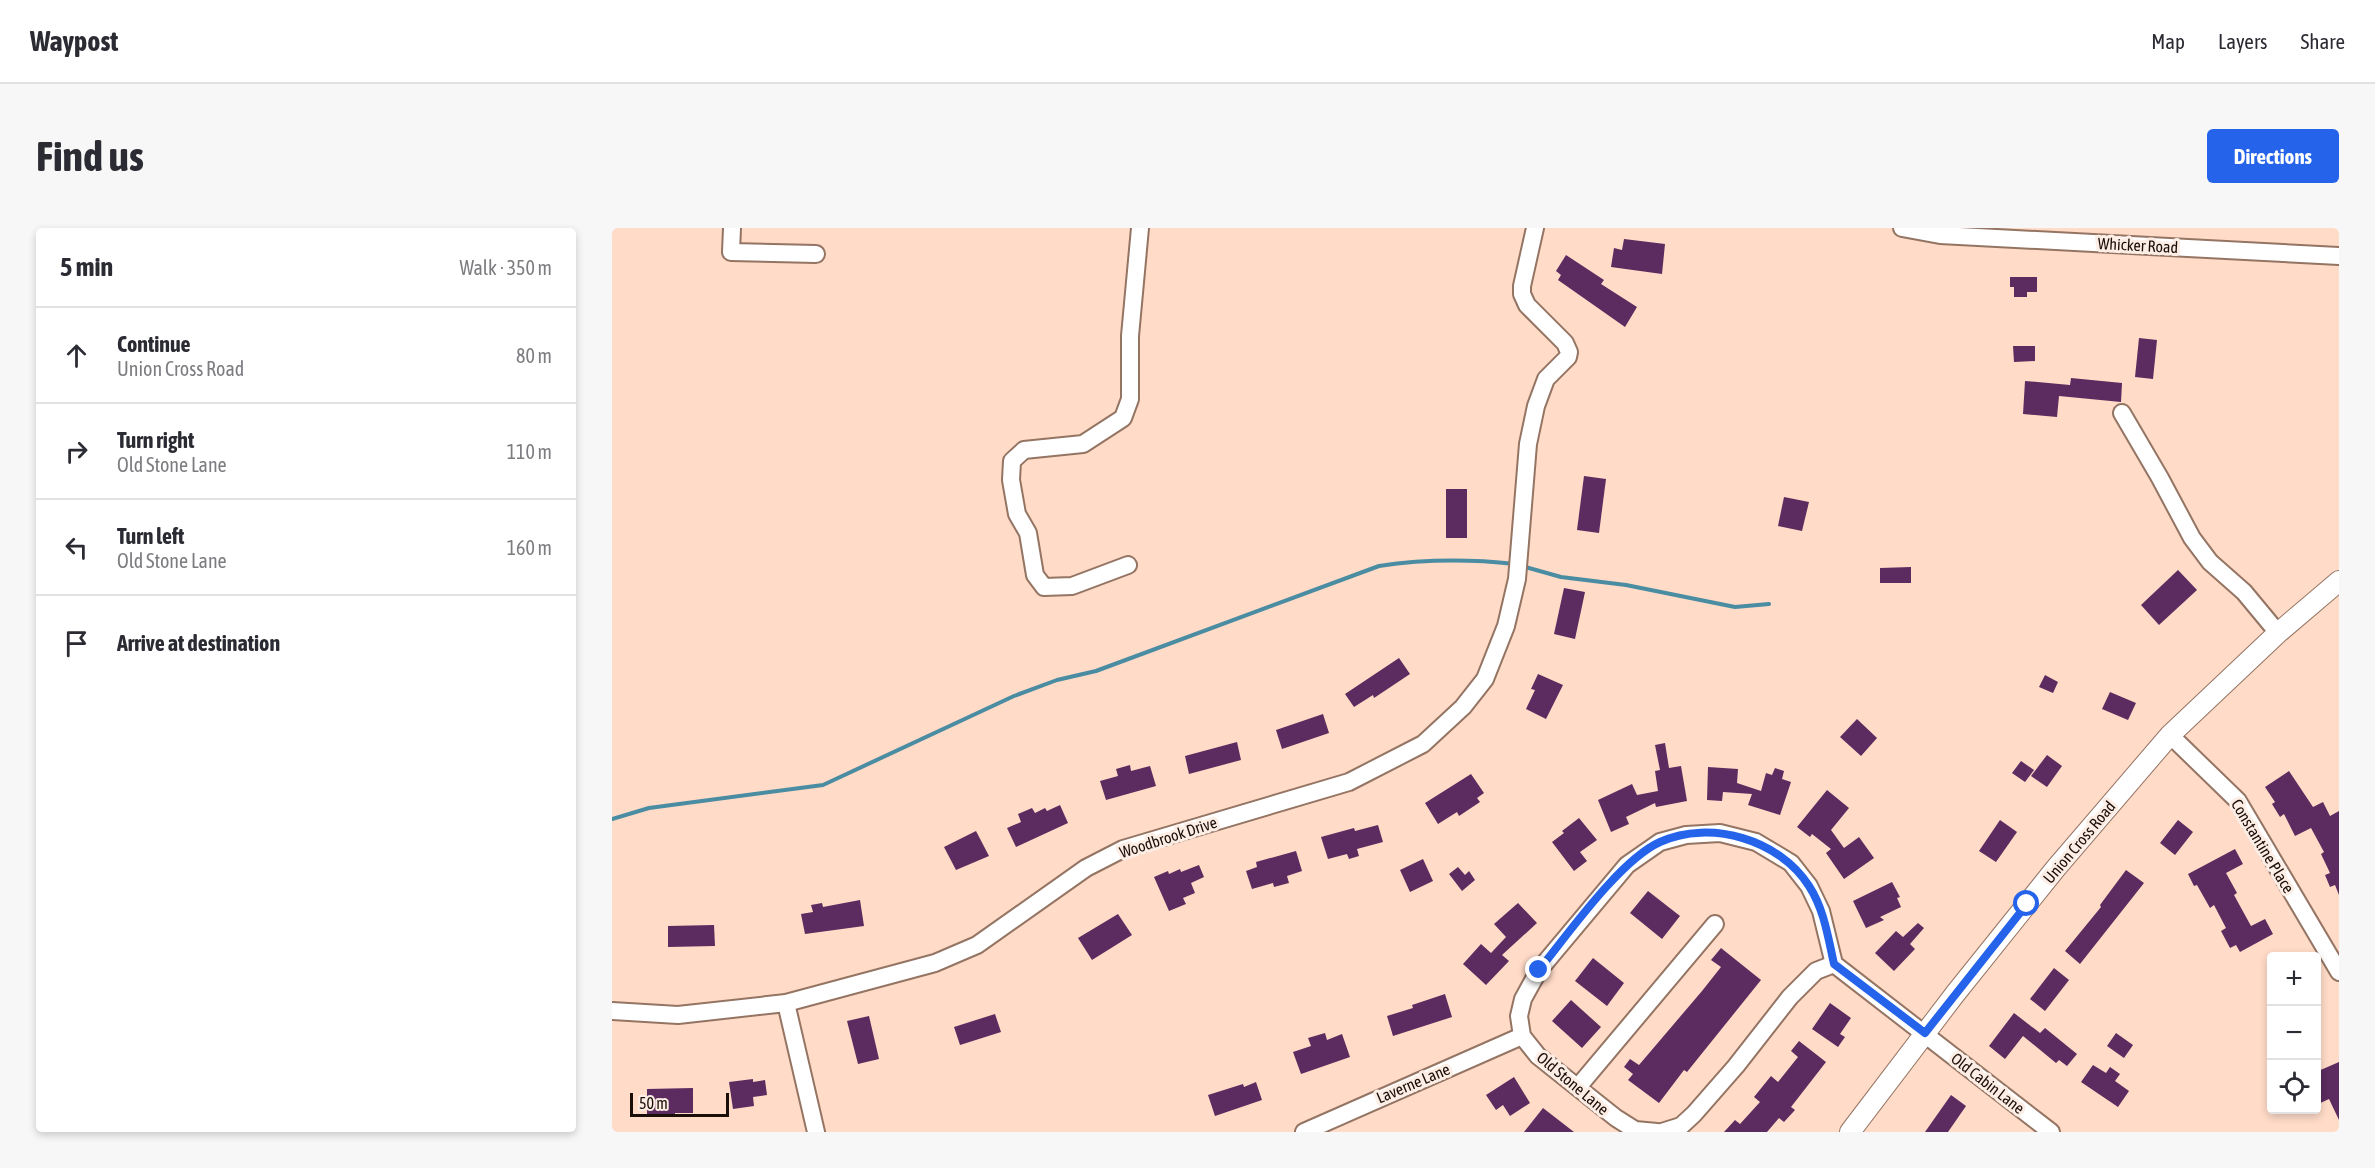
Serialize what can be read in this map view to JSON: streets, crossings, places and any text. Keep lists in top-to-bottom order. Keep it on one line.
{"streets":{"main road":["Union Cross Road"],"street":["Whicker Road","Woodbrook Drive","Constantine Place","Laverne Lane","Old Stone Lane","Old Cabin Lane"]},"crossings":[["Union Cross Road","Constantine Place"],["Union Cross Road","Old Cabin Lane"],["Laverne Lane","Old Stone Lane"]],"scale_bar":"50 m","page":{"header":"Waypost","nav":["Map","Layers","Share"],"buttons":"Directions","title":"Find us","heading":["5 min","Walk · 350 m"],"list":[["Continue","Union Cross Road","80 m"],["Turn right","Old Stone Lane","110 m"],["Turn left","Old Stone Lane","160 m"],"Arrive at destination"],"map_buttons":["+","−"],"scale":"50 m"}}
